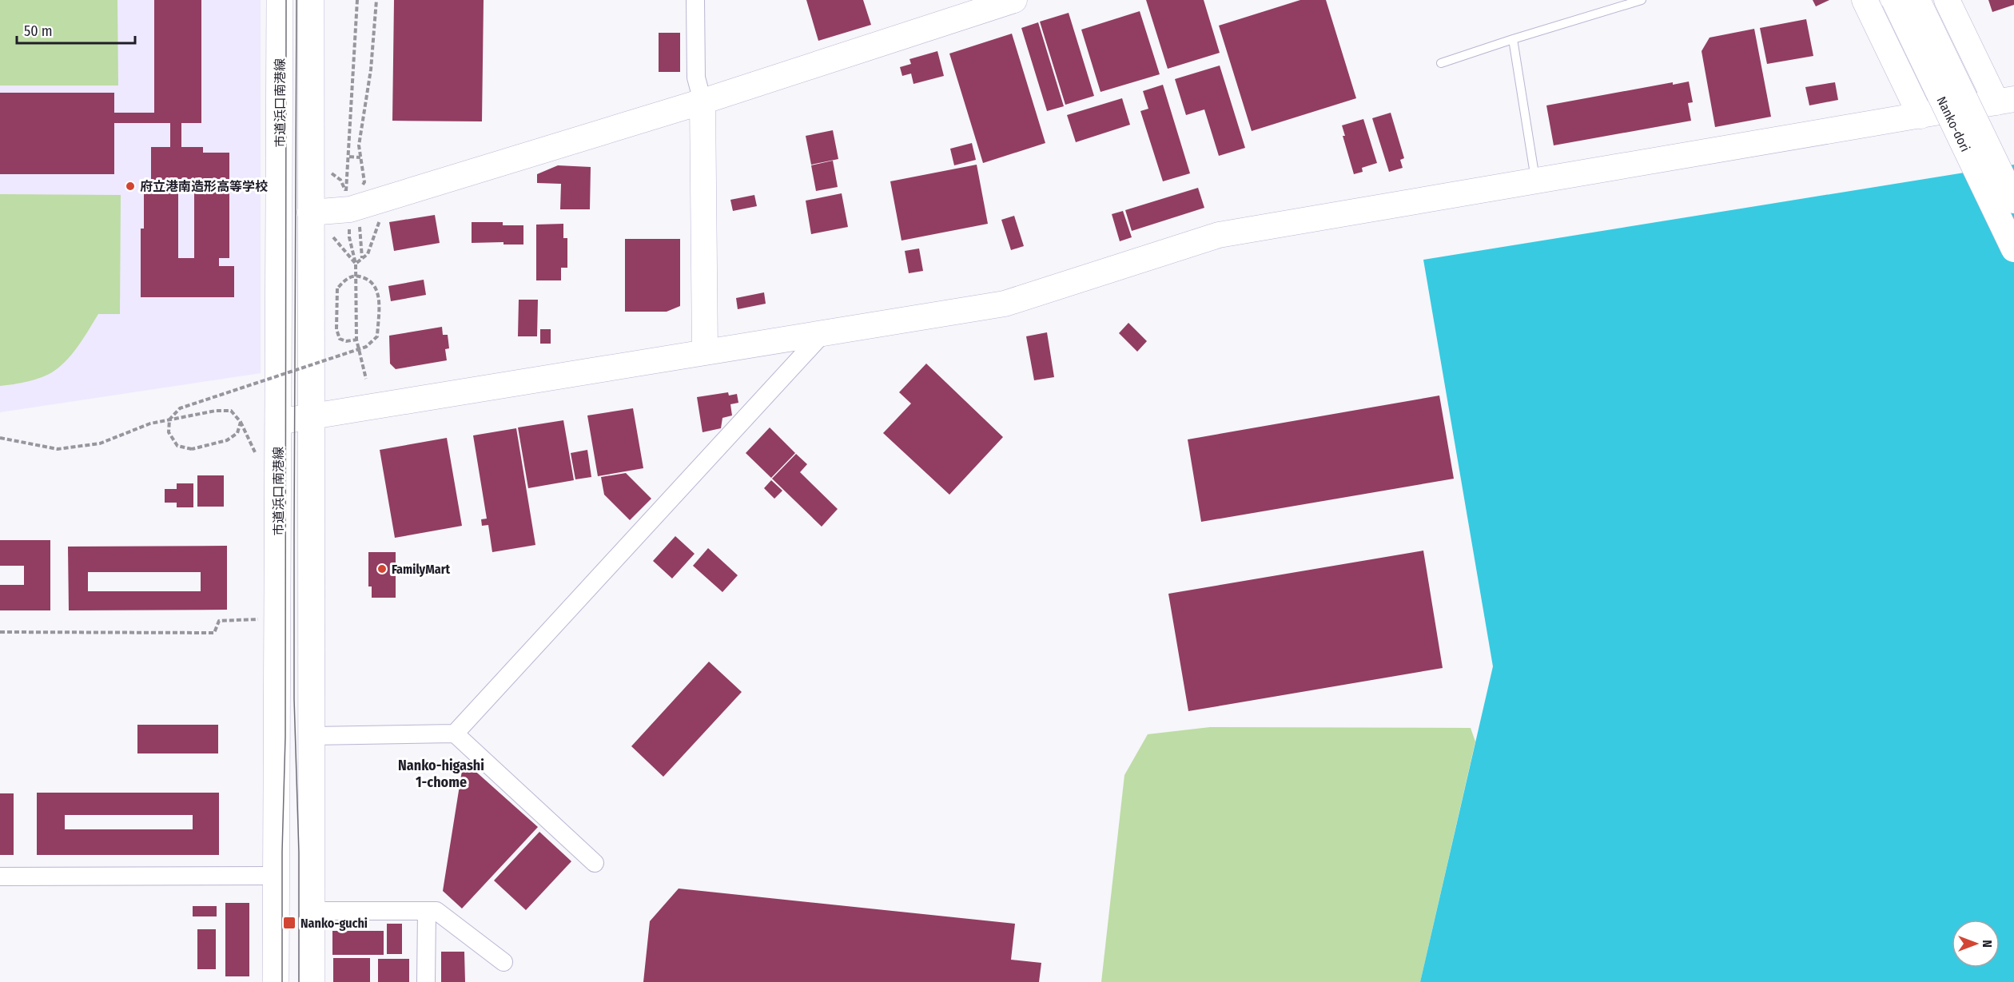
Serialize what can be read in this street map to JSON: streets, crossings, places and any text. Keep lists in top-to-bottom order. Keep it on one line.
{"streets":{"main road":["市道浜口南港線"],"street":["Nanko-dori"]},"districts":["Nanko-higashi 1-chome"],"places":{"other":["府立港南造形高等学校","FamilyMart"],"transit":["Nanko-guchi"]},"scale_bar":"50 m","north":"right"}
